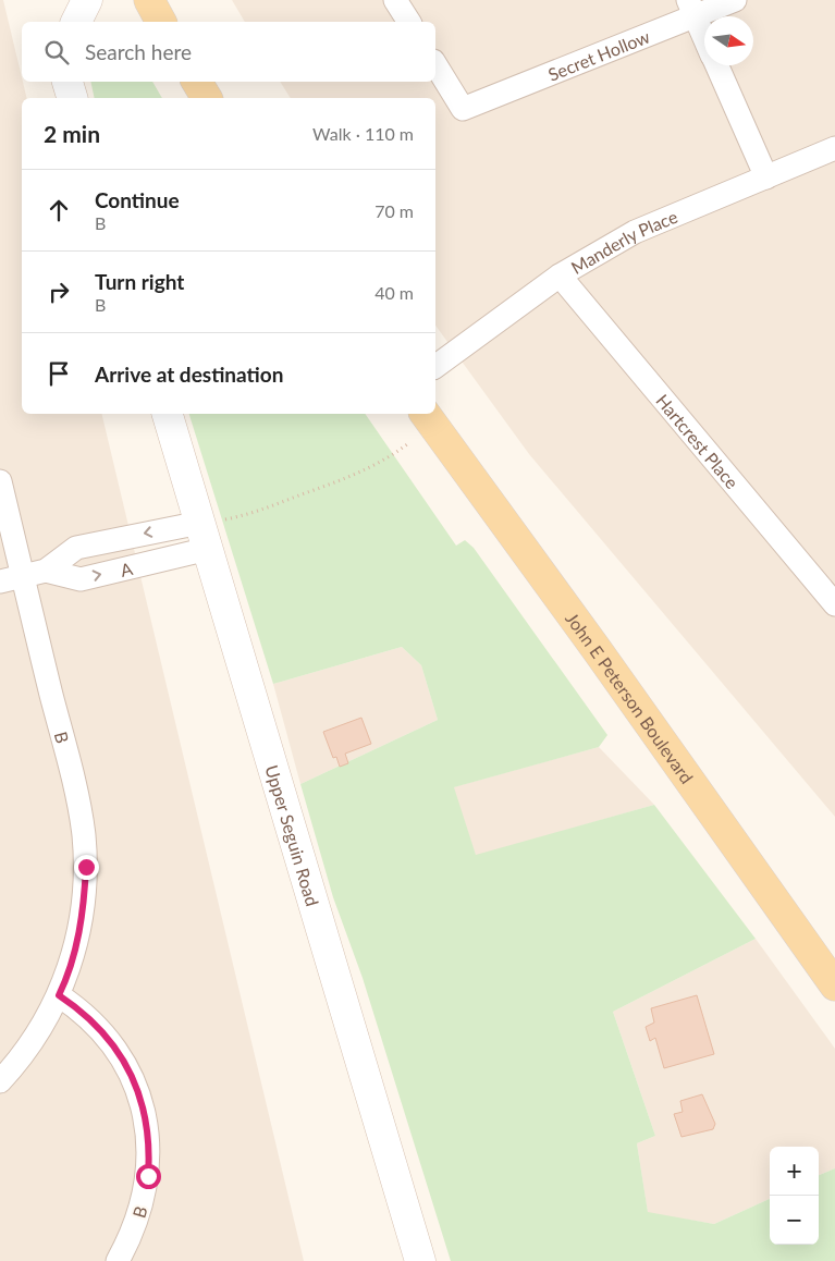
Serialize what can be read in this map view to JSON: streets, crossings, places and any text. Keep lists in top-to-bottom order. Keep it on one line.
{"streets":{"main road":["John E Peterson Boulevard"],"street":["Secret Hollow","Manderly Place","Hartcrest Place","A","B","Upper Seguin Road"]},"crossings":[["Manderly Place","Hartcrest Place"],["A","B"],["A","Upper Seguin Road"]],"north":"right","page":{"search":"Search here","heading":["2 min","Walk · 110 m"],"list":[["Continue","B","70 m"],["Turn right","B","40 m"],"Arrive at destination"],"map_buttons":["+","−"]}}
